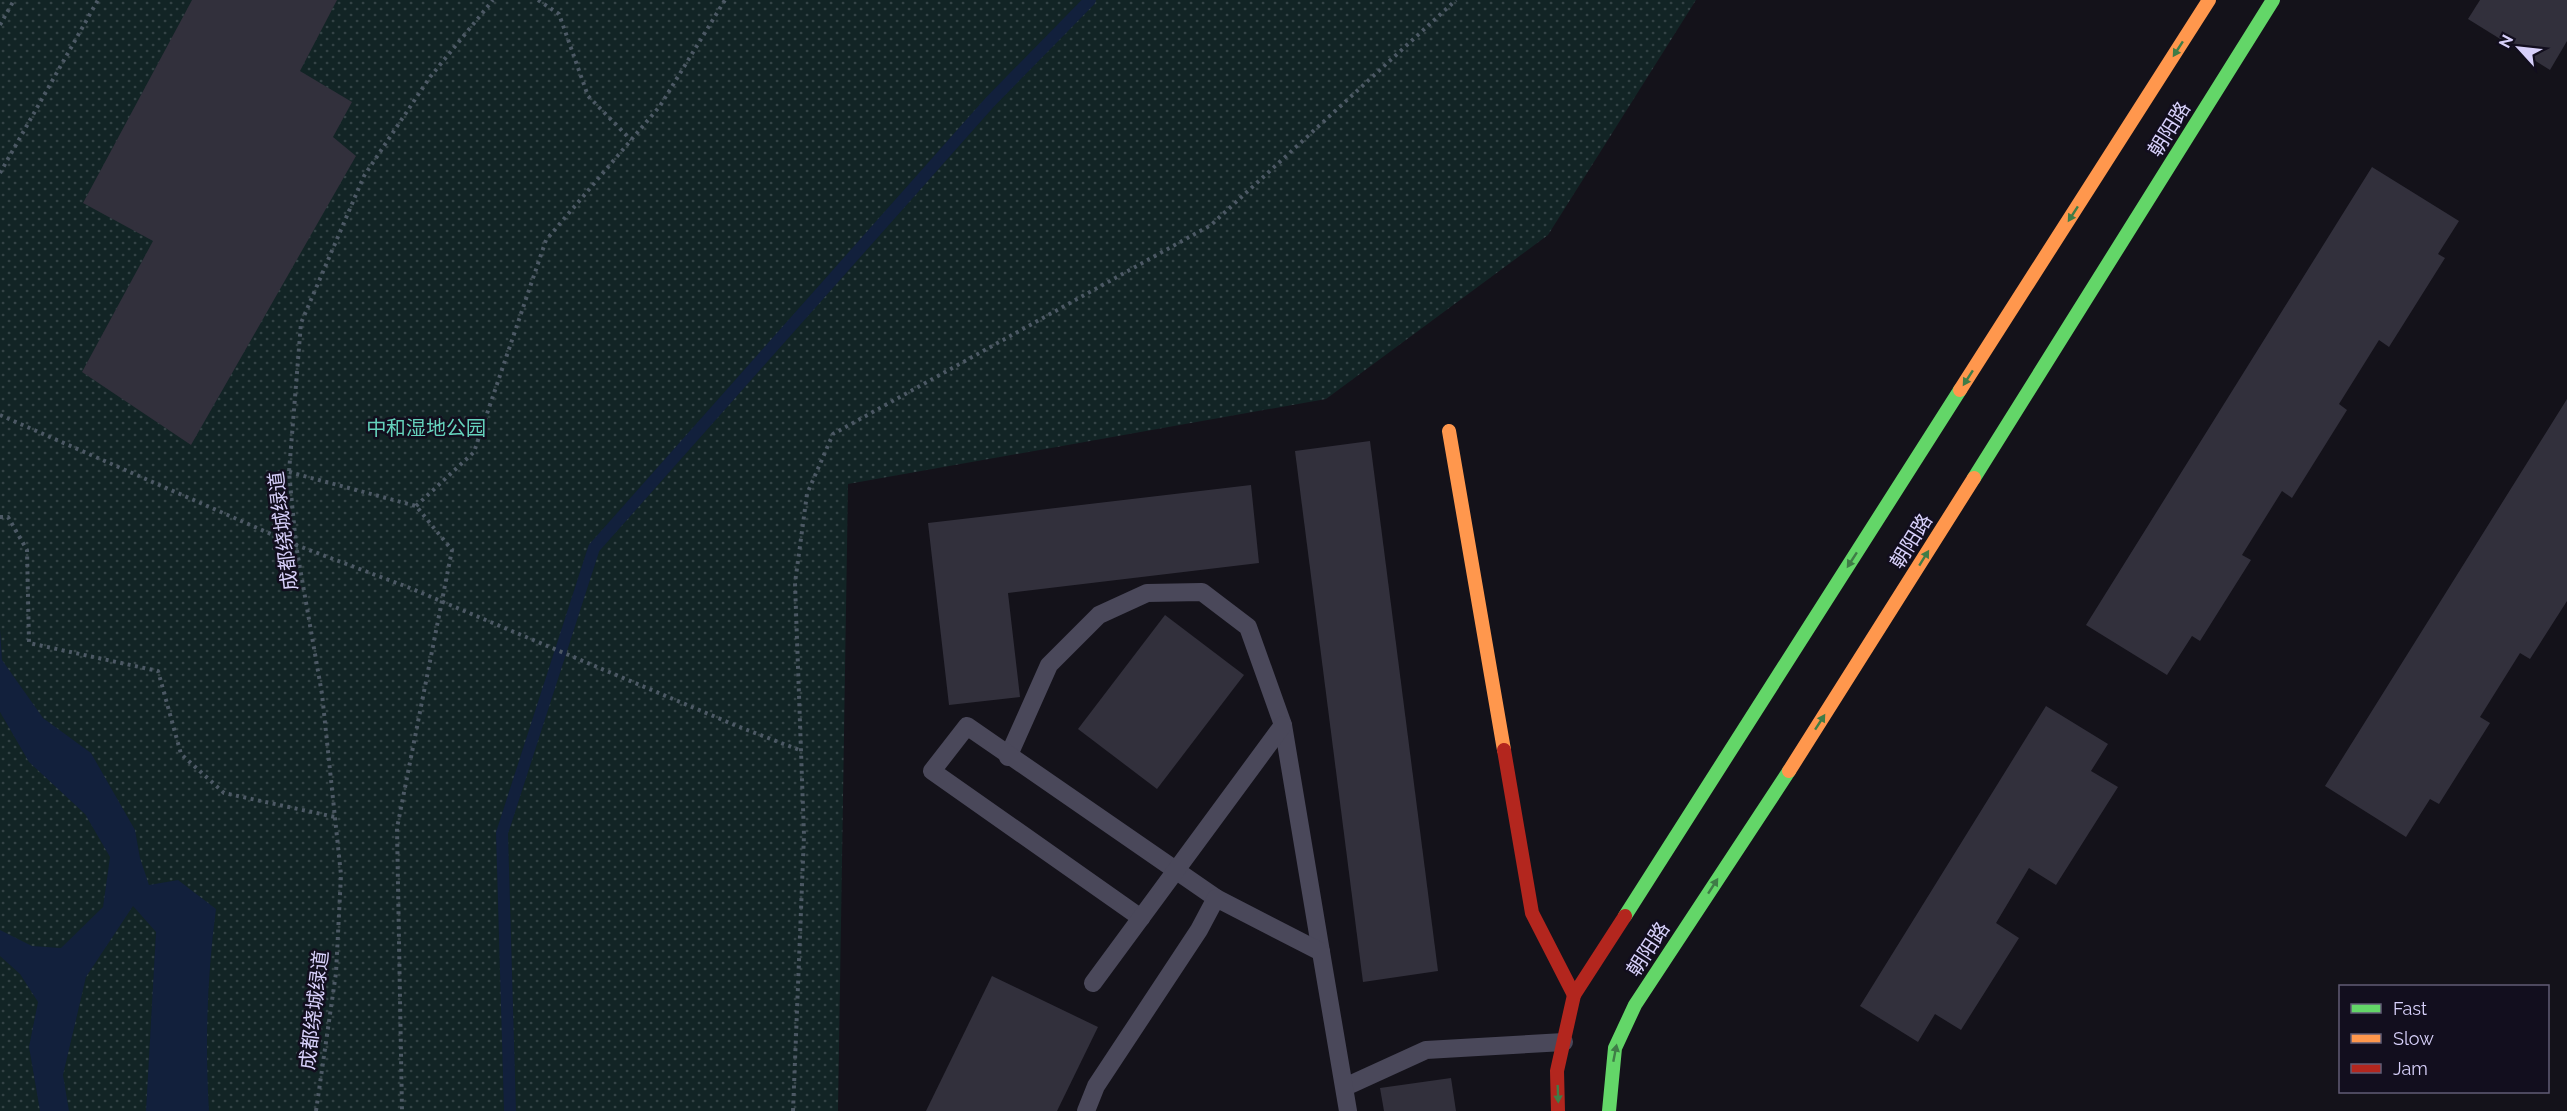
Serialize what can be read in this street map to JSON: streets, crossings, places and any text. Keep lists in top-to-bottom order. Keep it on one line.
{"streets":{"main road":["朝阳路"],"path":["成都绕城绿道"]},"parks":["中和湿地公园"],"legend":["Fast","Slow","Jam"],"north":"top left"}
